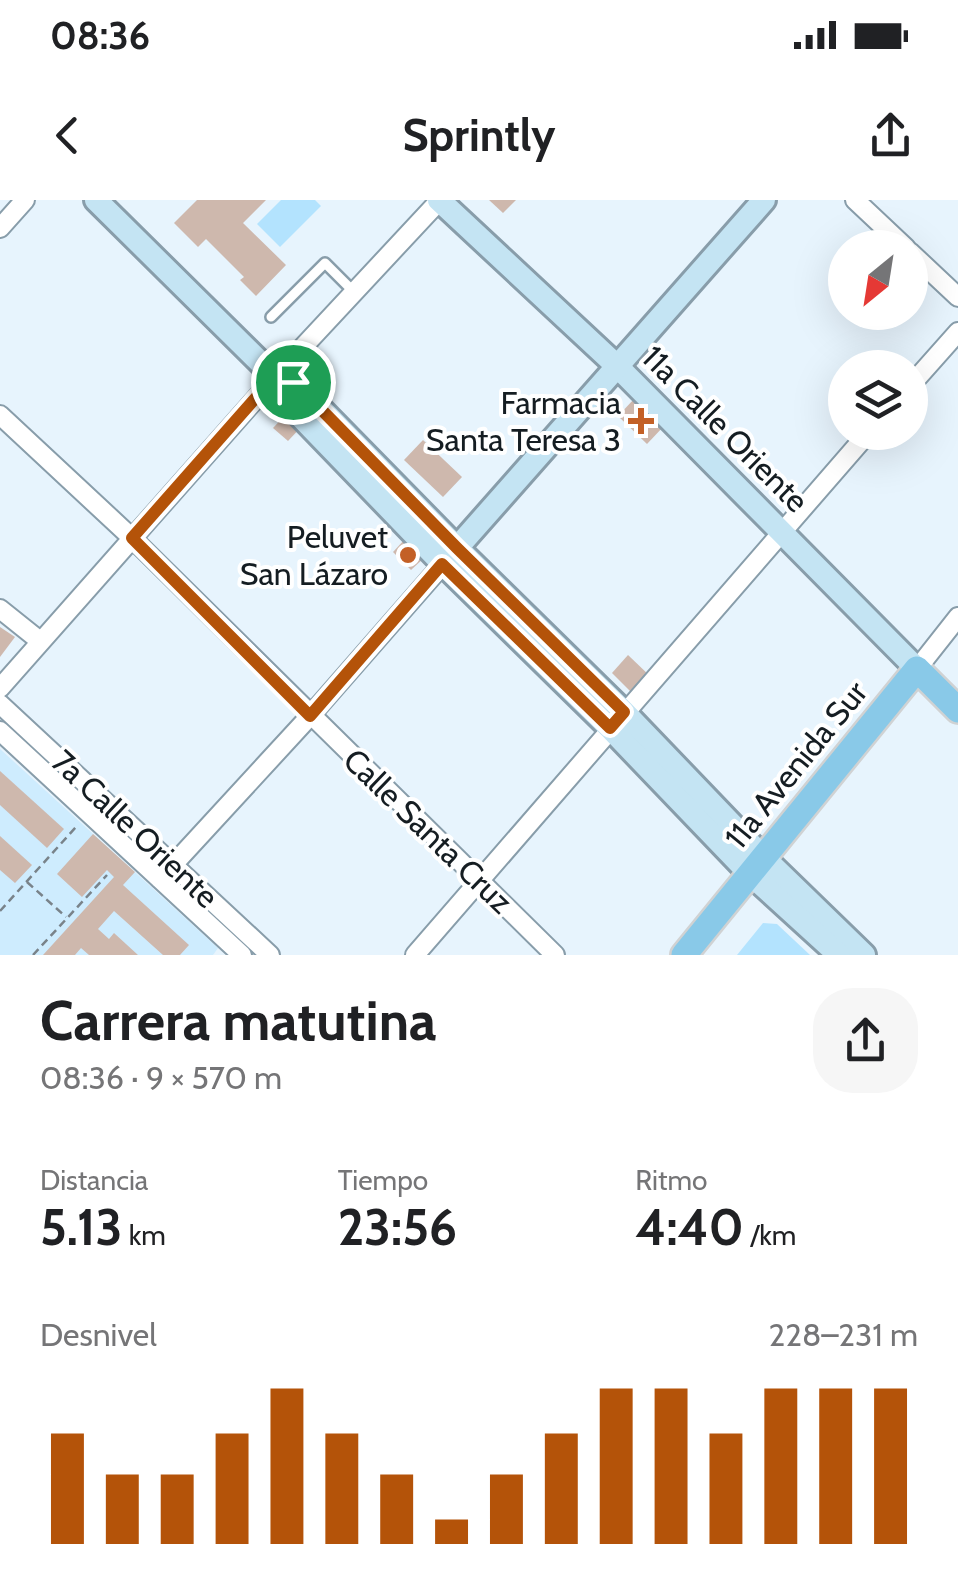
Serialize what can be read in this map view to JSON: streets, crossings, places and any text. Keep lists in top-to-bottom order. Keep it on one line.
{"streets":{"main road":["11a Calle Oriente","11a Avenida Sur"],"street":["7a Calle Oriente","Calle Santa Cruz"]},"crossings":[["11a Calle Oriente","11a Avenida Sur"]],"places":{"health":["Farmacia Santa Teresa 3"],"other":["Peluvet San Lázaro"]},"north":"bottom left","page":{"status":"08:36","header":"Sprintly","heading":["Carrera matutina","08:36 · 9 × 570 m"],"stats":[["Distancia","5.13 km"],["Tiempo","23:56"],["Ritmo","4:40 /km"]],"chart":["Desnivel","228–231 m"]}}
